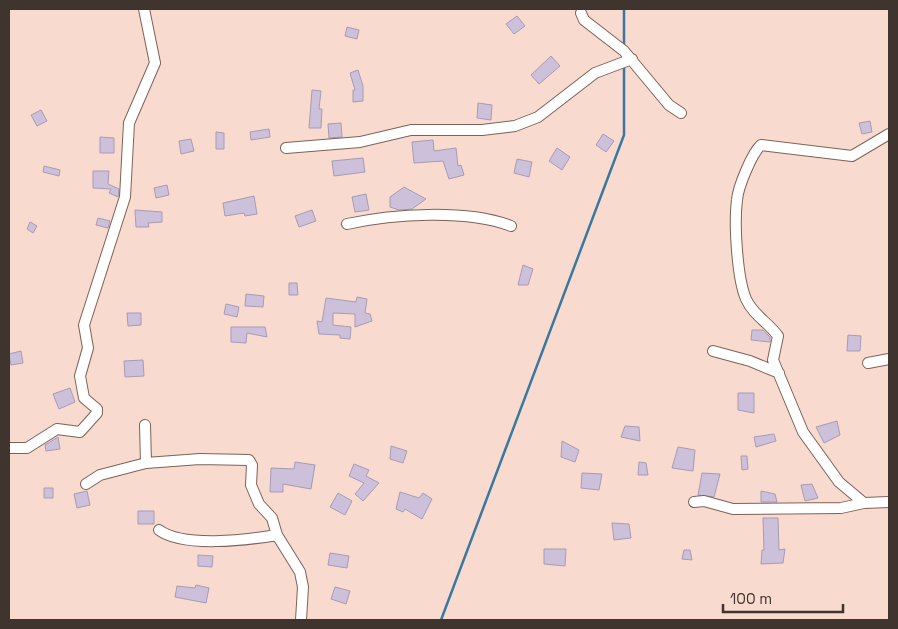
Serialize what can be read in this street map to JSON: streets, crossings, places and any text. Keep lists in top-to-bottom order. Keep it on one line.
{"scale_bar":"100 m"}
